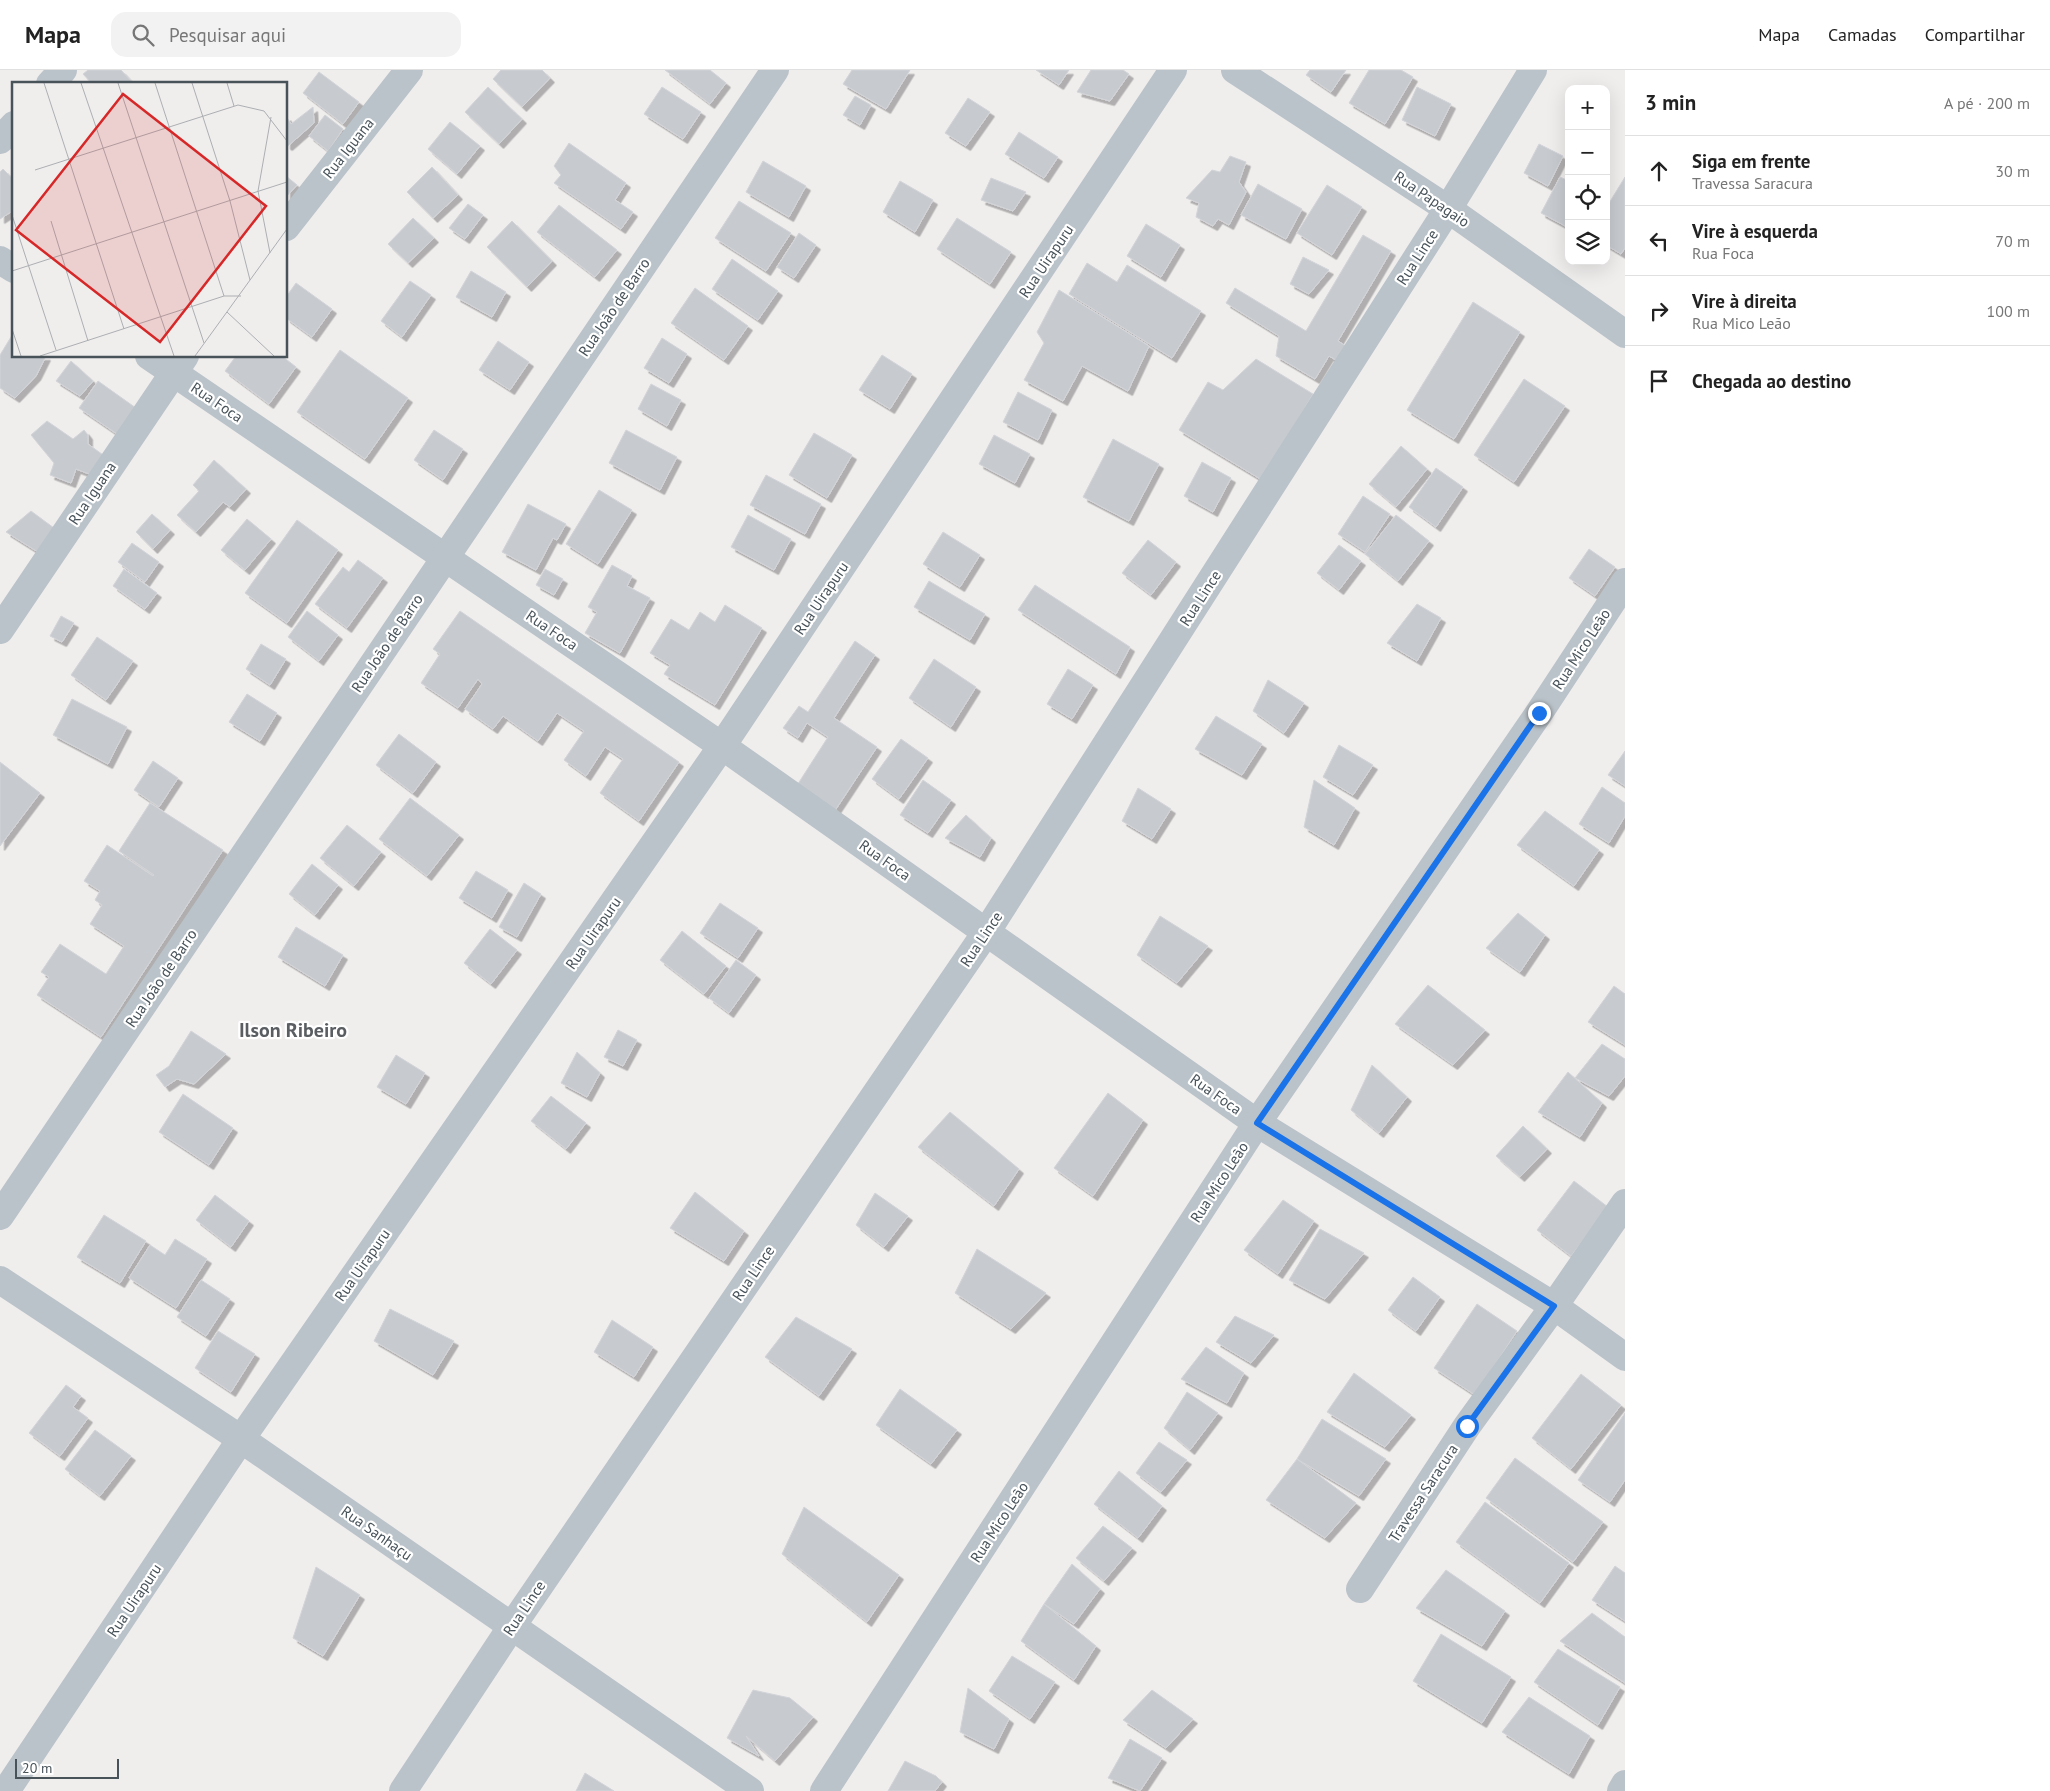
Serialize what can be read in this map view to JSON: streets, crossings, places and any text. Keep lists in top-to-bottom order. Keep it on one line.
{"streets":{"street":["Rua Iguana","Rua Papagaio","Rua Lince","Rua Uirapuru","Rua João de Barro","Rua Foca","Rua Mico Leão","Travessa Saracura","Rua Sanhaçu"]},"crossings":[["Rua Iguana","Rua Foca"],["Rua Papagaio","Rua Lince"],["Rua Lince","Rua Foca"],["Rua Lince","Rua Sanhaçu"],["Rua Uirapuru","Rua Foca"],["Rua Uirapuru","Rua Sanhaçu"],["Rua João de Barro","Rua Foca"],["Rua Foca","Rua Mico Leão"],["Rua Foca","Travessa Saracura"]],"districts":["Ilson Ribeiro"],"scale_bar":"20 m","page":{"header":"Mapa","search":"Pesquisar aqui","nav":["Mapa","Camadas","Compartilhar"],"heading":["3 min","A pé · 200 m"],"map_buttons":["+","−"],"list":[["Siga em frente","Travessa Saracura","30 m"],["Vire à esquerda","Rua Foca","70 m"],["Vire à direita","Rua Mico Leão","100 m"],"Chegada ao destino"],"scale":"20 m"}}
